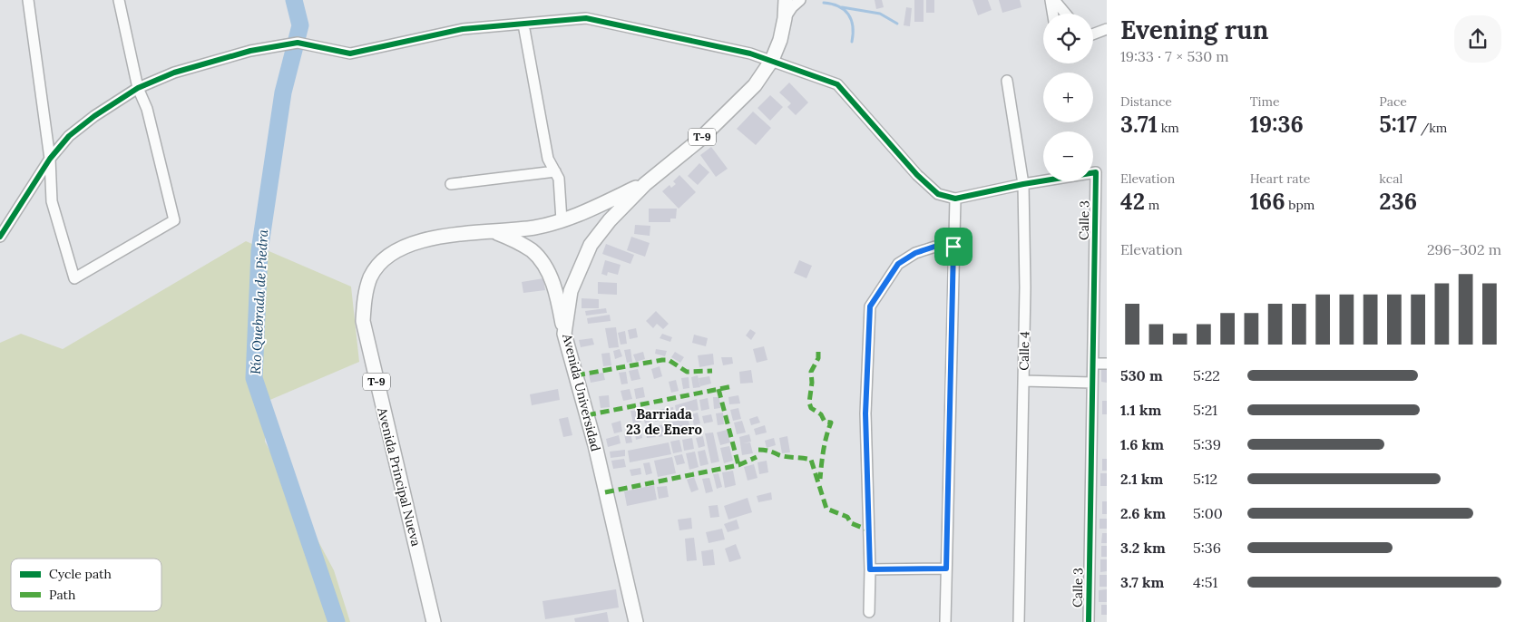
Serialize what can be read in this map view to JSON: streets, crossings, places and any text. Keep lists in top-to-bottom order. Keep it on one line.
{"streets":{"highway":["T-9","Avenida Universidad","Avenida Principal Nueva"],"street":["Calle 3","Calle 4"]},"crossings":[["T-9","Avenida Universidad"],["T-9","Avenida Principal Nueva"],["Calle 3","Calle 4"],["Avenida Universidad","Avenida Principal Nueva"]],"districts":["Barriada 23 de Enero"],"water":["Río Quebrada de Piedra"],"legend":["Cycle path","Path"],"page":{"heading":["Evening run","19:33 · 7 × 530 m"],"map_buttons":["+","−"],"stats":[["Distance","3.71 km"],["Time","19:36"],["Pace","5:17 /km"],["Elevation","42 m"],["Heart rate","166 bpm"],["kcal","236"]],"chart":["Elevation","296–302 m"],"list":[{"name":"530 m","note":"5:22"},{"name":"1.1 km","note":"5:21"},{"name":"1.6 km","note":"5:39"},{"name":"2.1 km","note":"5:12"},{"name":"2.6 km","note":"5:00"},{"name":"3.2 km","note":"5:36"},{"name":"3.7 km","note":"4:51"}]}}
